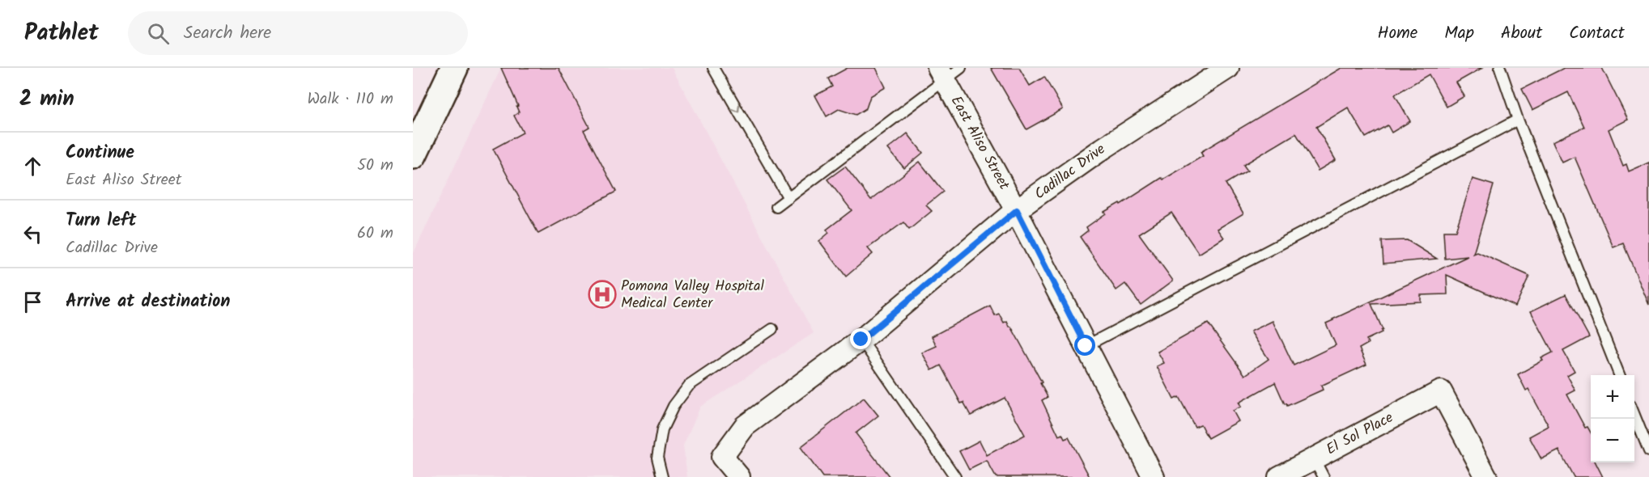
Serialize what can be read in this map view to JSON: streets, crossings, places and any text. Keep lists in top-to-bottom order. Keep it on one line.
{"streets":{"street":["East Aliso Street","Cadillac Drive","El Sol Place"]},"crossings":[["East Aliso Street","Cadillac Drive"]],"places":{"hospital":["Pomona Valley Hospital Medical Center"]},"page":{"header":"Pathlet","search":"Search here","nav":["Home","Map","About","Contact"],"heading":["2 min","Walk · 110 m"],"list":[["Continue","East Aliso Street","50 m"],["Turn left","Cadillac Drive","60 m"],"Arrive at destination"],"map_buttons":["+","−"]}}
